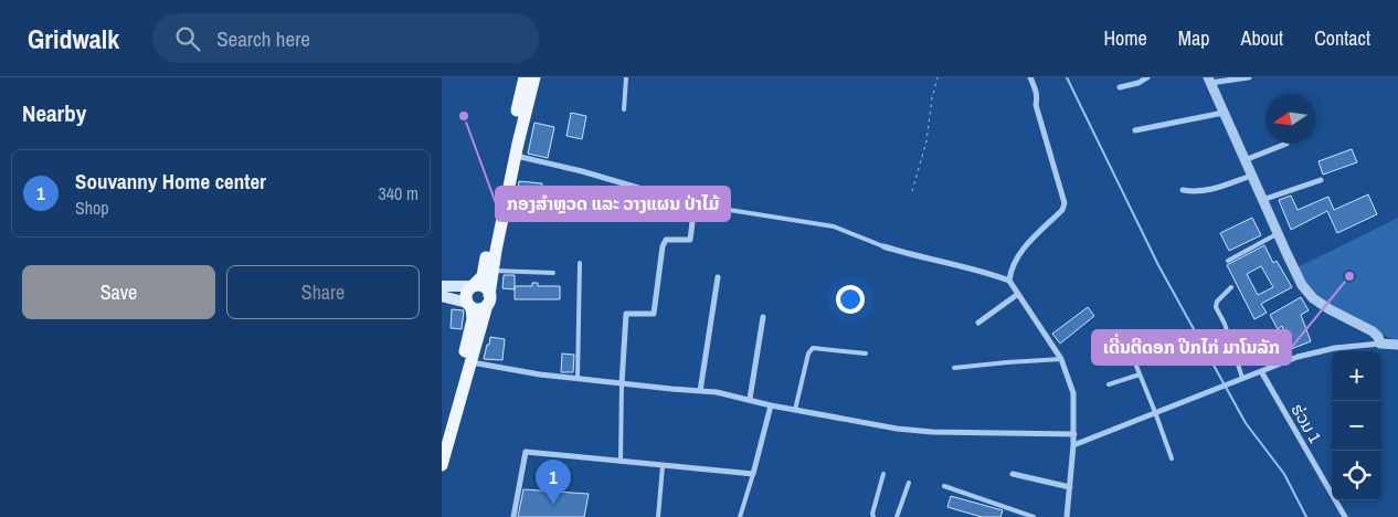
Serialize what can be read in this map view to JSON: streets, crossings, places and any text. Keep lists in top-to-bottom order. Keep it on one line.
{"streets":{"street":["ຮ່ວມ 1"]},"places":["ກອງສໍາຫຼວດ ແລະ ວາງແຜນ ປ່າໄມ້","ເດີ່ນຕີດອກ ປີກໄກ່ ມາໂນລັກ"],"north":"left","page":{"header":"Gridwalk","search":"Search here","nav":["Home","Map","About","Contact"],"heading":"Nearby","list":[{"mark":"1","name":"Souvanny Home center","note":"Shop","value":"340 m"}],"buttons":["Save","Share"],"map_buttons":["+","−"],"pins":"1"}}
